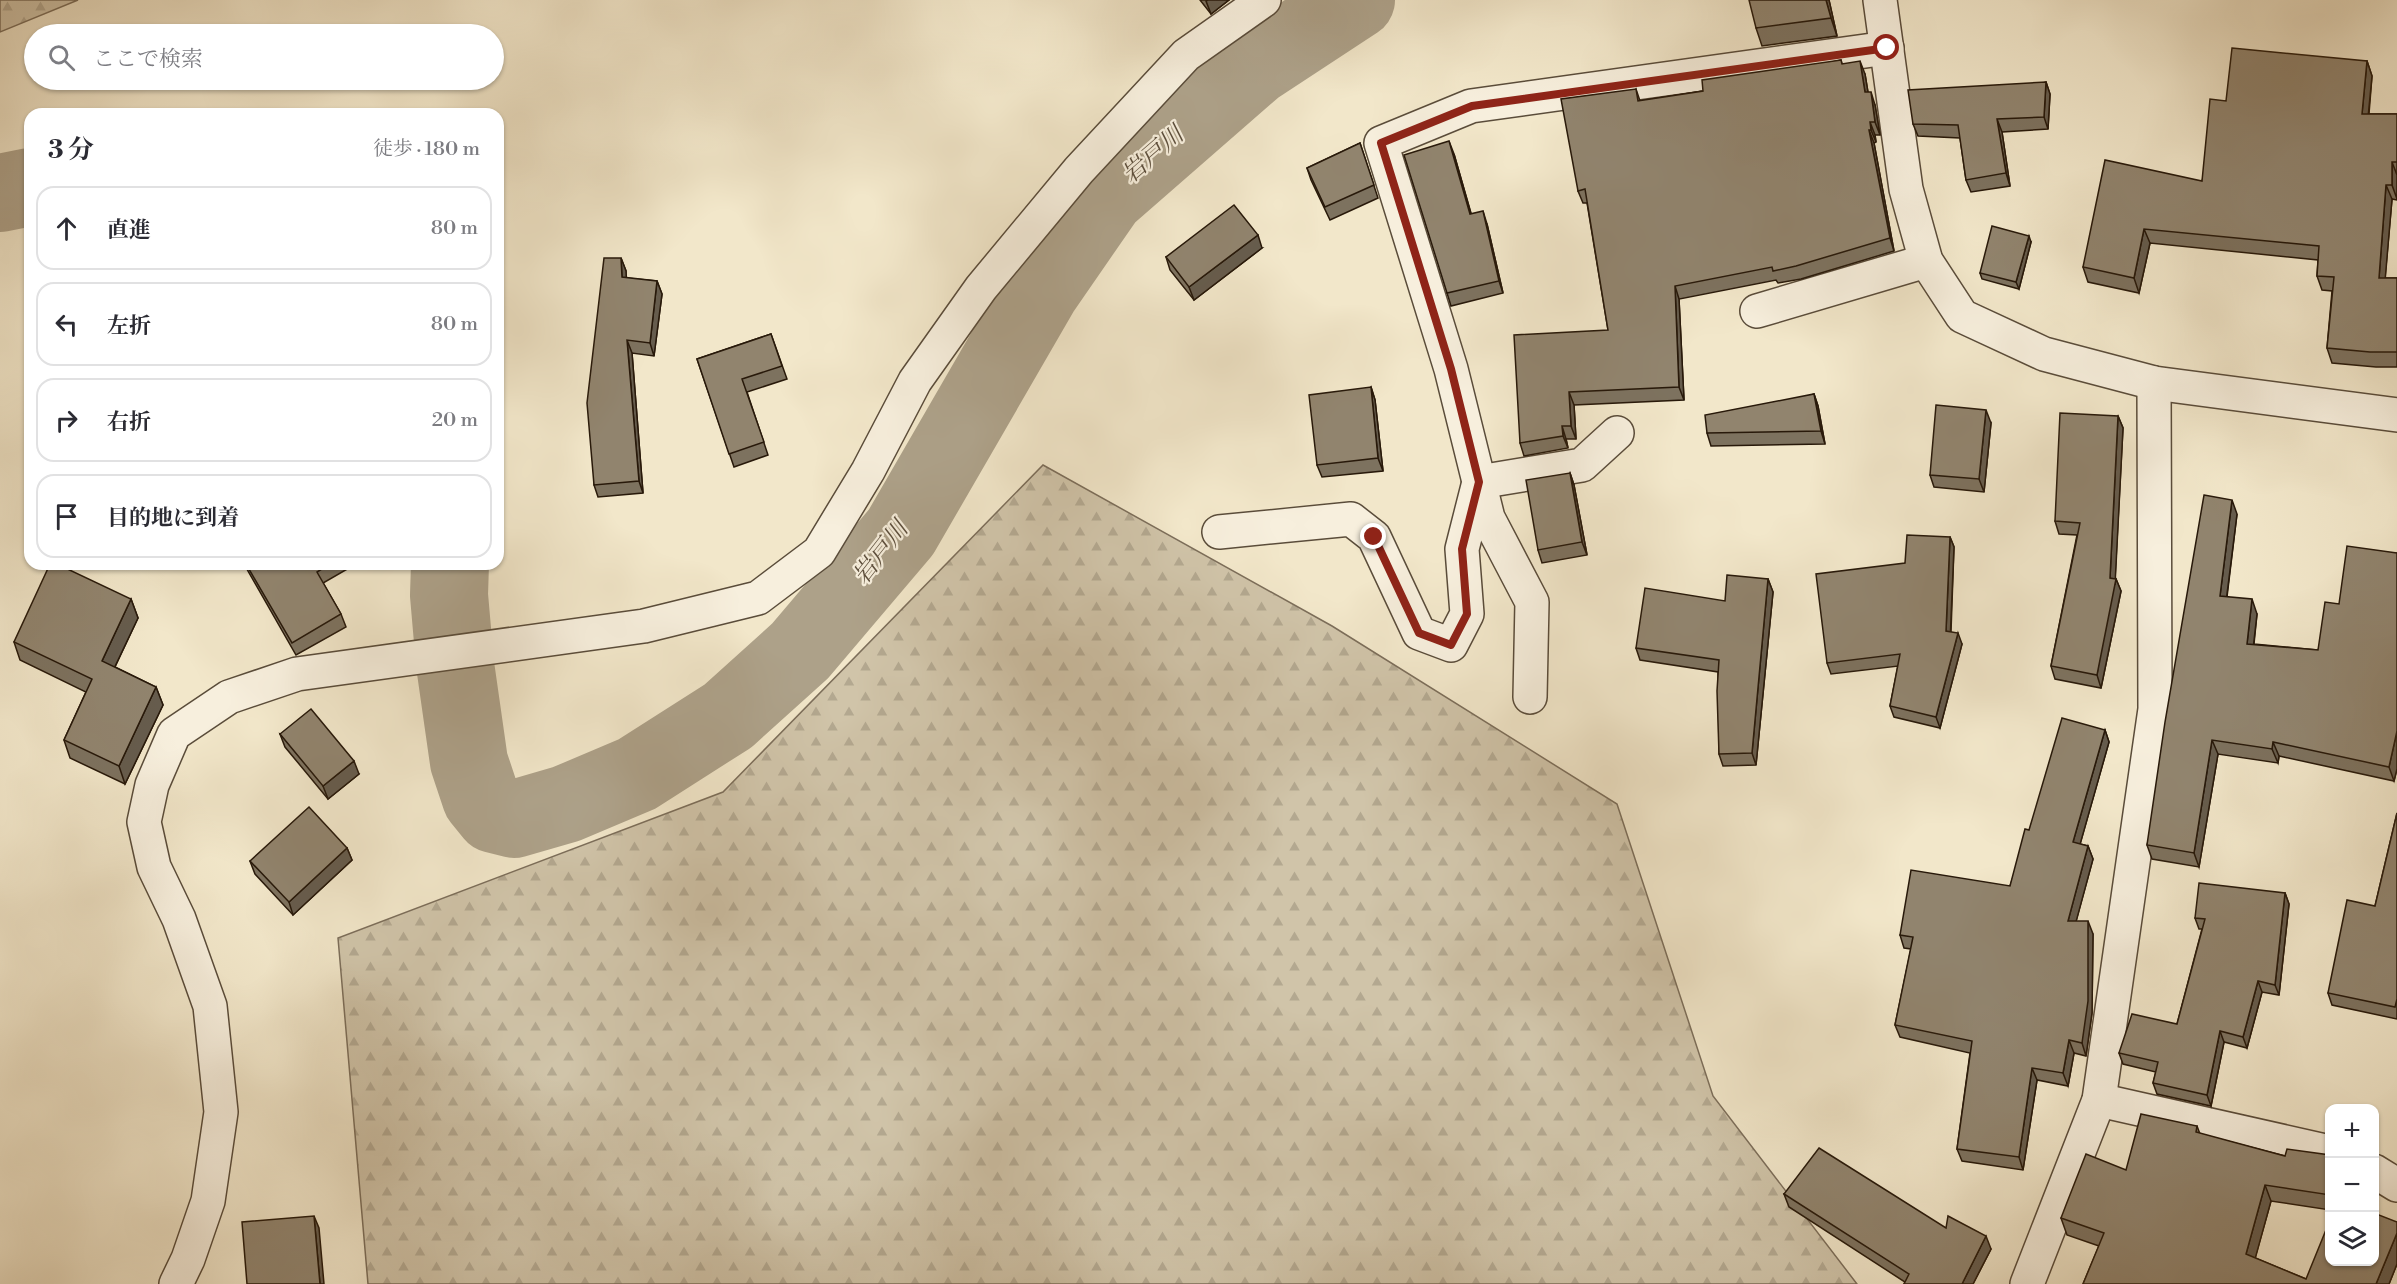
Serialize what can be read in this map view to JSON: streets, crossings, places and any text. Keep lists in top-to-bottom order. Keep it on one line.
{"water":["岩戸川"],"page":{"search":"ここで検索","heading":["3 分","徒歩 · 180 m"],"list":[["直進","80 m"],["左折","80 m"],["右折","20 m"],"目的地に到着"],"map_buttons":["+","−"]}}
